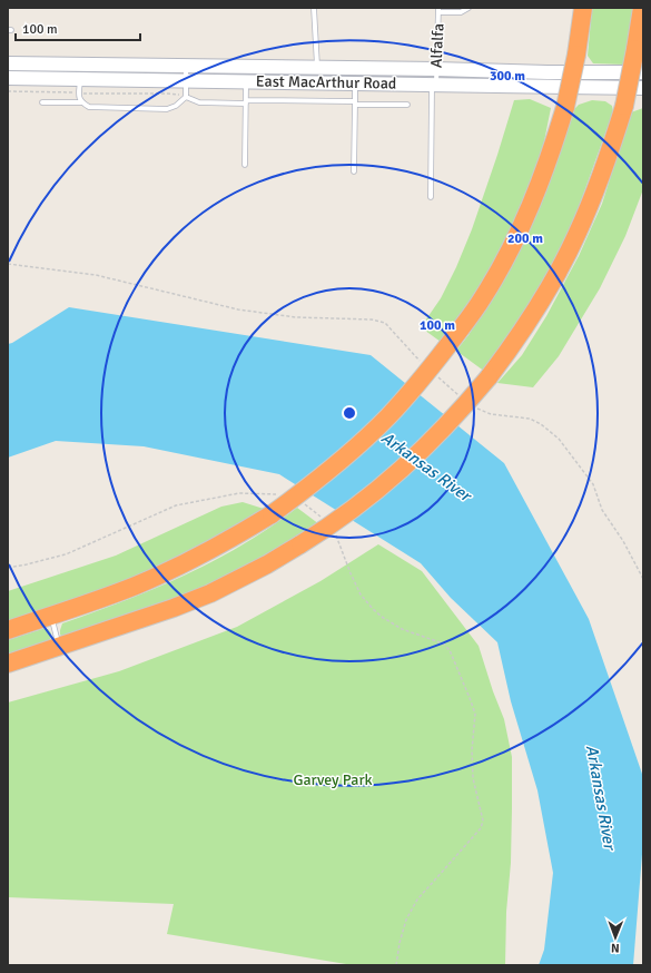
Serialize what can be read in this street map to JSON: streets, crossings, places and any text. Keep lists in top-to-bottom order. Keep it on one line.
{"streets":{"street":["East MacArthur Road"],"lane":["Alfalfa"]},"crossings":[["Alfalfa","East MacArthur Road"]],"water":["Arkansas River"],"parks":["Garvey Park"],"scale_bar":"100 m","north":"bottom","rings":["300 m","200 m","100 m"]}
